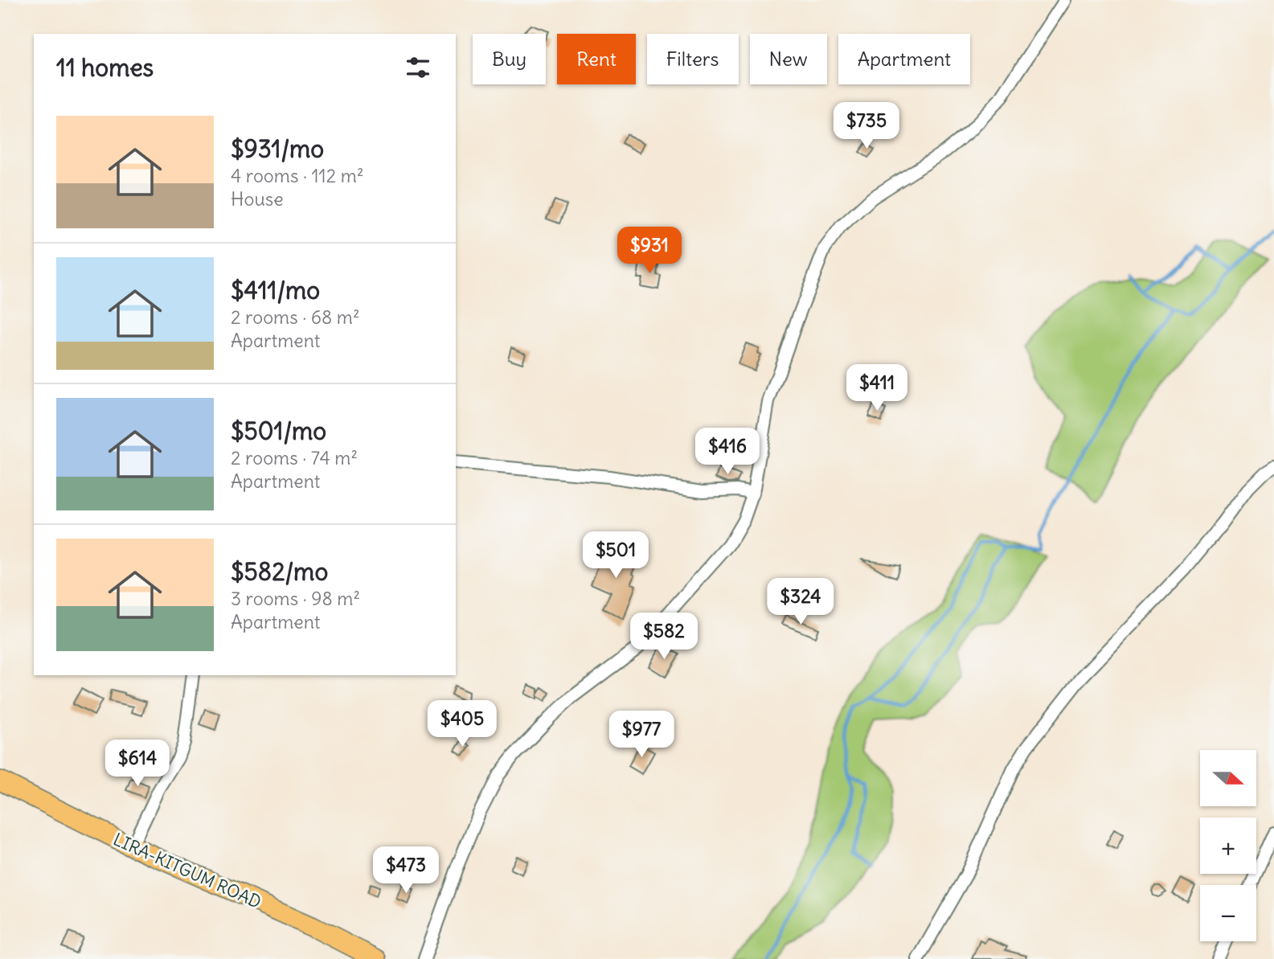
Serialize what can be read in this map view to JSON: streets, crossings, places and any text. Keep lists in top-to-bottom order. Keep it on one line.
{"streets":{"main road":["LIRA-KITGUM ROAD"]},"north":"right","page":{"chip":["Buy","Rent","Filters","New","Apartment"],"heading":"11 homes","list":[{"name":"$931/mo","note":"4 rooms · 112 m² · House"},{"name":"$411/mo","note":"2 rooms · 68 m² · Apartment"},{"name":"$501/mo","note":"2 rooms · 74 m² · Apartment"},{"name":"$582/mo","note":"3 rooms · 98 m² · Apartment"}],"price":["$735","$931","$411","$416","$501","$324","$582","$405","$977","$614","$473"],"map_buttons":["+","−"]}}
